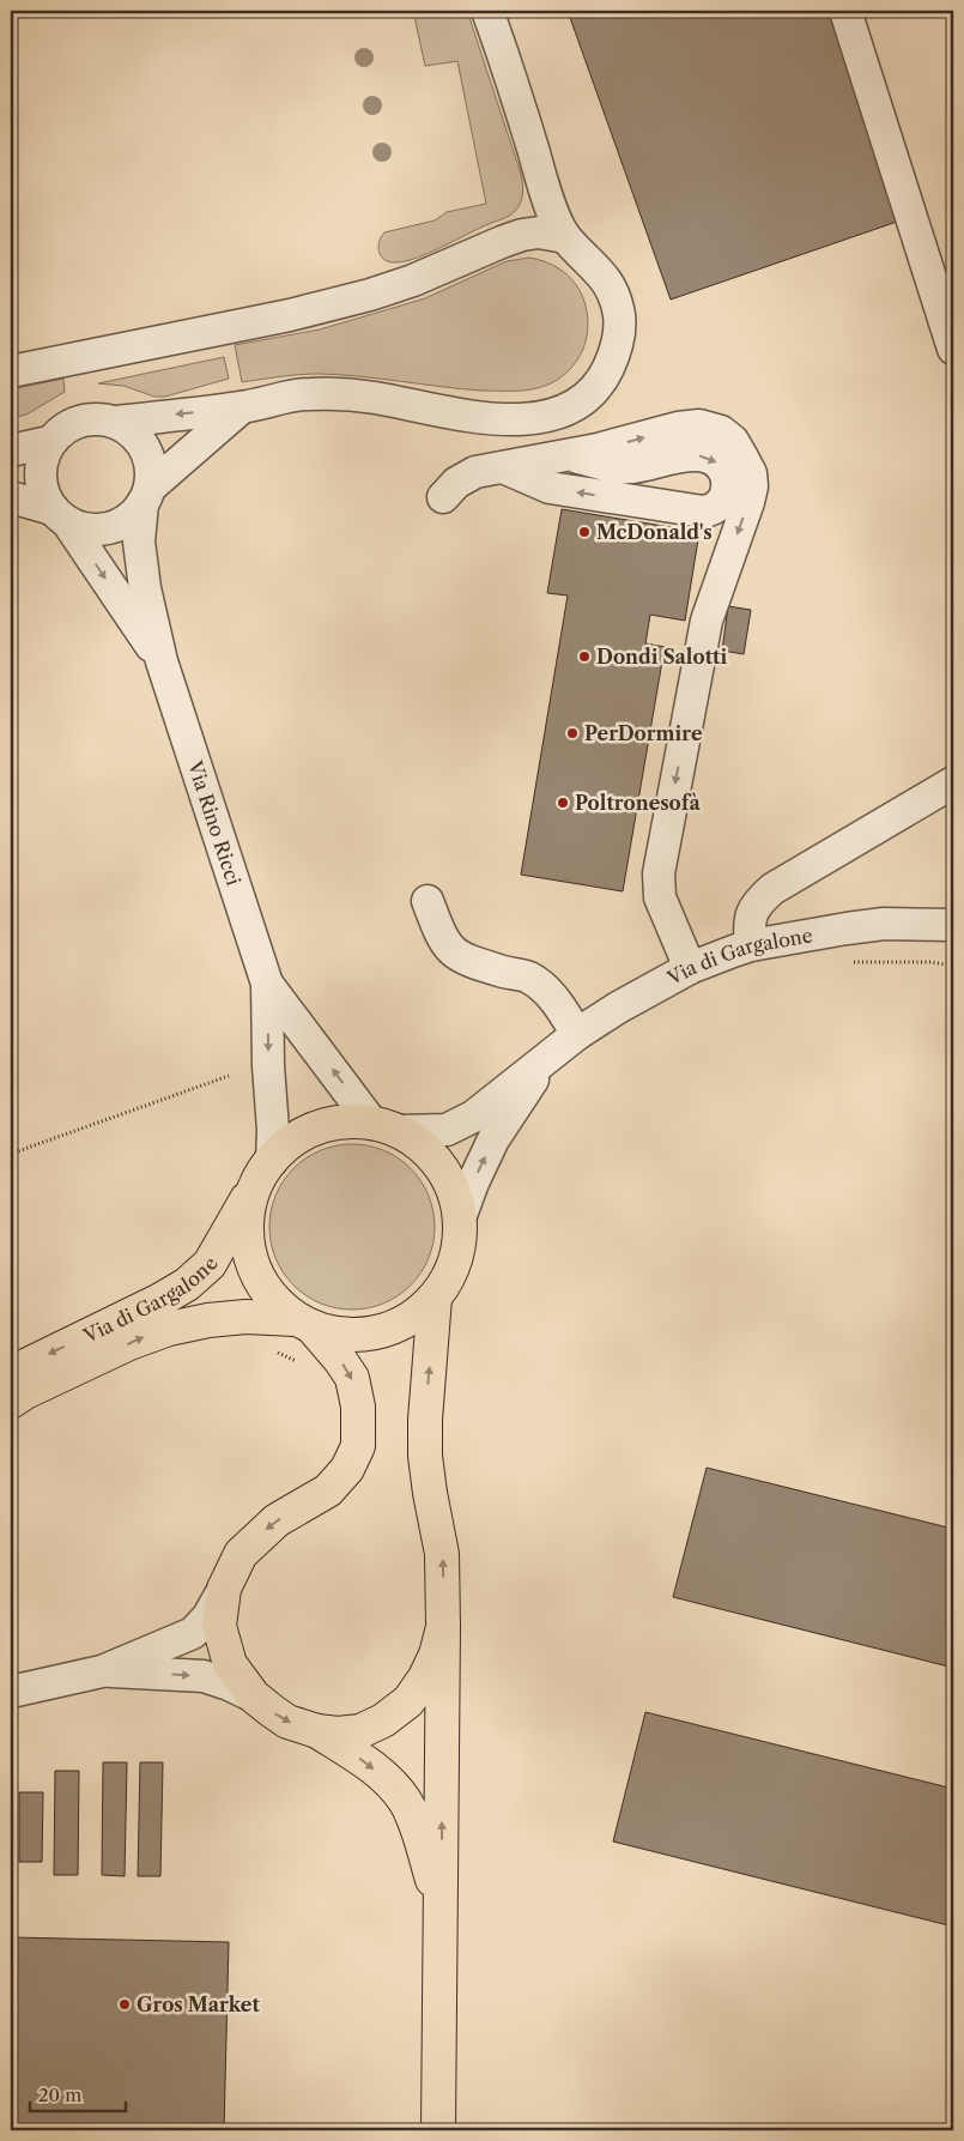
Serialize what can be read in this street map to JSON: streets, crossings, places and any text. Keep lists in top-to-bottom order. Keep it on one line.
{"streets":{"main road":["Via di Gargalone"],"street":["Via Rino Ricci"]},"crossings":[["Via Rino Ricci","Via di Gargalone"]],"places":["McDonald's","Dondi Salotti","PerDormire","Poltronesofà","Gros Market"],"scale_bar":"20 m"}
